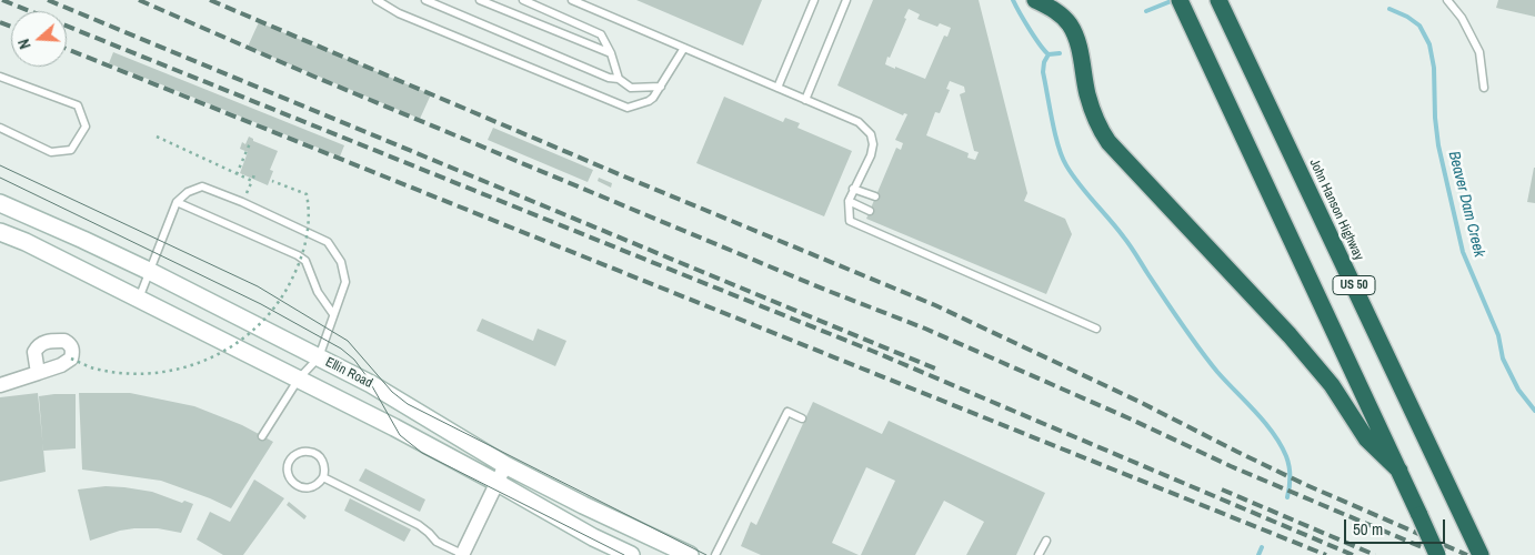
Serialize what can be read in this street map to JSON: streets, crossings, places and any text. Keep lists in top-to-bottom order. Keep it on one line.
{"streets":{"highway":["John Hanson Highway","US 50"],"street":["Ellin Road"]},"water":["Beaver Dam Creek"],"scale_bar":"50 m","north":"left"}
